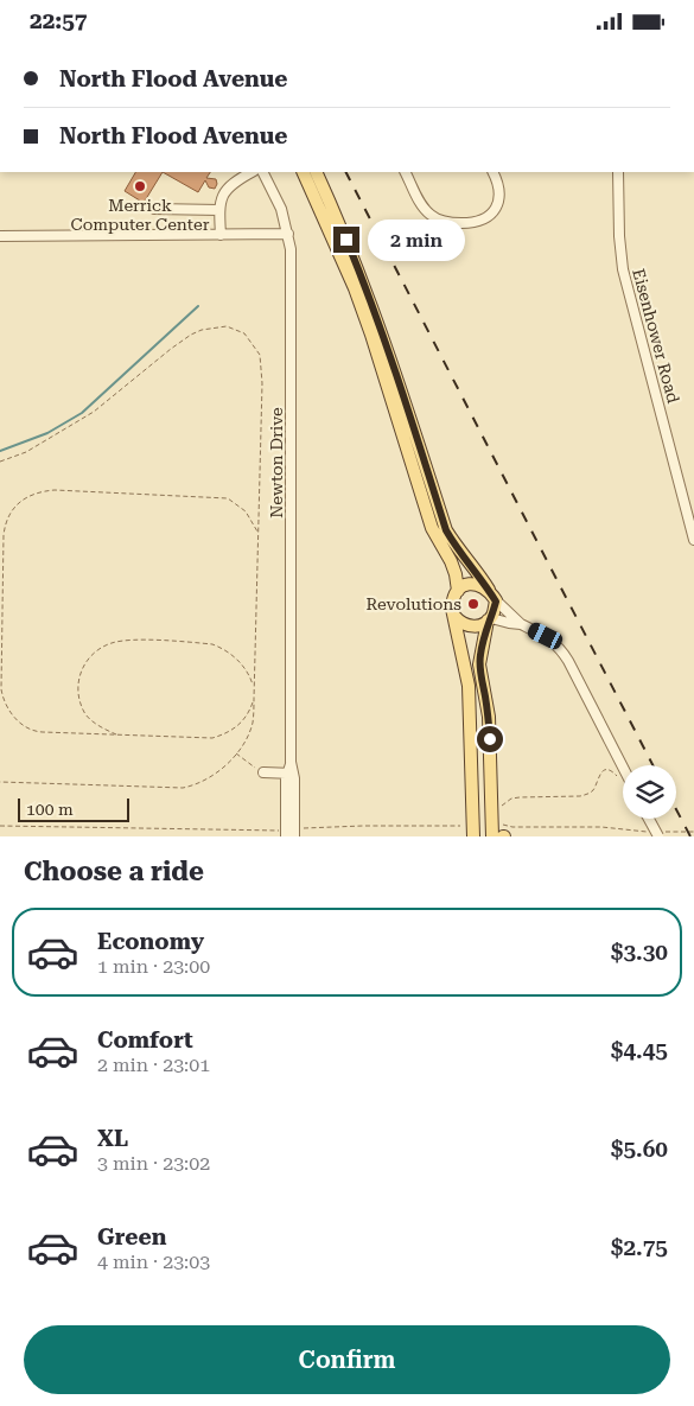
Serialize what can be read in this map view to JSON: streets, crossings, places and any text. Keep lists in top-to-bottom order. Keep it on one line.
{"streets":{"street":["Eisenhower Road","Newton Drive"]},"places":["Merrick Computer Center","Revolutions"],"scale_bar":"100 m","page":{"status":"22:57","banner":["North Flood Avenue","North Flood Avenue"],"bubble":"2 min","scale":"100 m","heading":"Choose a ride","list":[{"name":"Economy","note":"1 min · 23:00","value":"$3.30"},{"name":"Comfort","note":"2 min · 23:01","value":"$4.45"},{"name":"XL","note":"3 min · 23:02","value":"$5.60"},{"name":"Green","note":"4 min · 23:03","value":"$2.75"}],"buttons":"Confirm"}}
